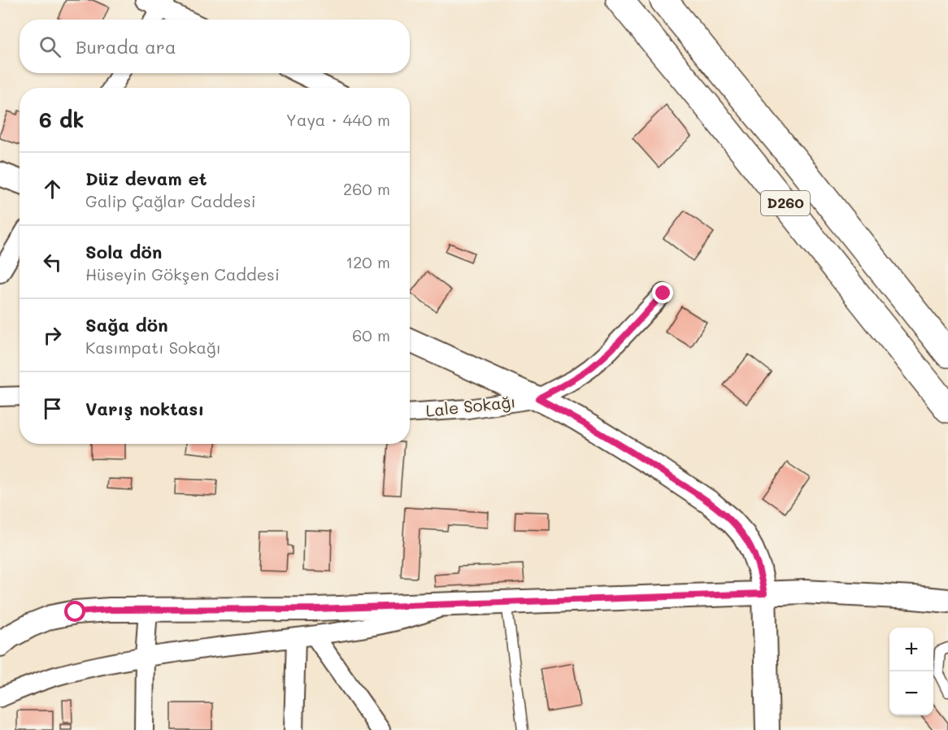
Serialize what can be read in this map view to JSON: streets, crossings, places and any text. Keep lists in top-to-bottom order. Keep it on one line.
{"streets":{"main road":["D260"],"street":["Lale Sokağı"]},"page":{"search":"Burada ara","heading":["6 dk","Yaya · 440 m"],"list":[["Düz devam et","Galip Çağlar Caddesi","260 m"],["Sola dön","Hüseyin Gökşen Caddesi","120 m"],["Sağa dön","Kasımpatı Sokağı","60 m"],"Varış noktası"],"map_buttons":["+","−"]}}
